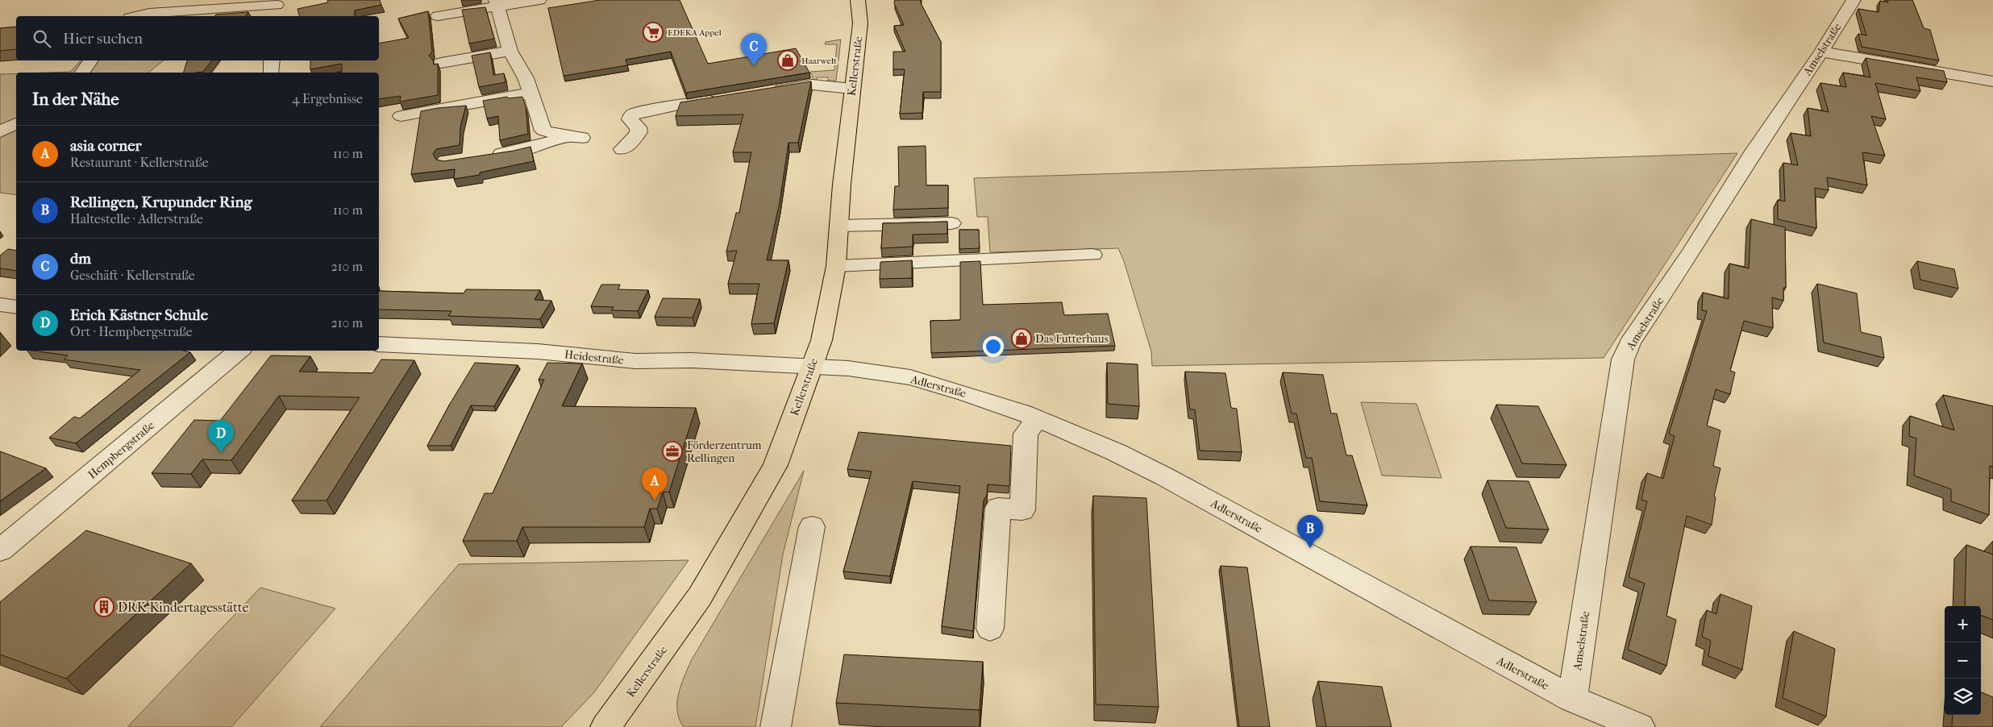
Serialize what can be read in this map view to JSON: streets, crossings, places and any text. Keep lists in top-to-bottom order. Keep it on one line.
{"streets":{"main road":["Kellerstraße"],"street":["Amselstraße","Heidestraße","Adlerstraße","Hempbergstraße"]},"crossings":[["Amselstraße","Adlerstraße"],["Kellerstraße","Heidestraße"],["Kellerstraße","Adlerstraße"],["Heidestraße","Adlerstraße"]],"places":{"supermarket":["EDEKA Appel"],"shop":["Haarwelt","Das Futterhaus"],"office":["Förderzentrum Rellingen"],"building":["DRK-Kindertagesstätte"]},"page":{"search":"Hier suchen","pins":["C","D","A","B"],"heading":["In der Nähe","4 Ergebnisse"],"list":[{"mark":"A","name":"asia corner","note":"Restaurant · Kellerstraße","value":"110 m"},{"mark":"B","name":"Rellingen, Krupunder Ring","note":"Haltestelle · Adlerstraße","value":"110 m"},{"mark":"C","name":"dm","note":"Geschäft · Kellerstraße","value":"210 m"},{"mark":"D","name":"Erich Kästner Schule","note":"Ort · Hempbergstraße","value":"210 m"}],"map_buttons":["+","−"]}}
